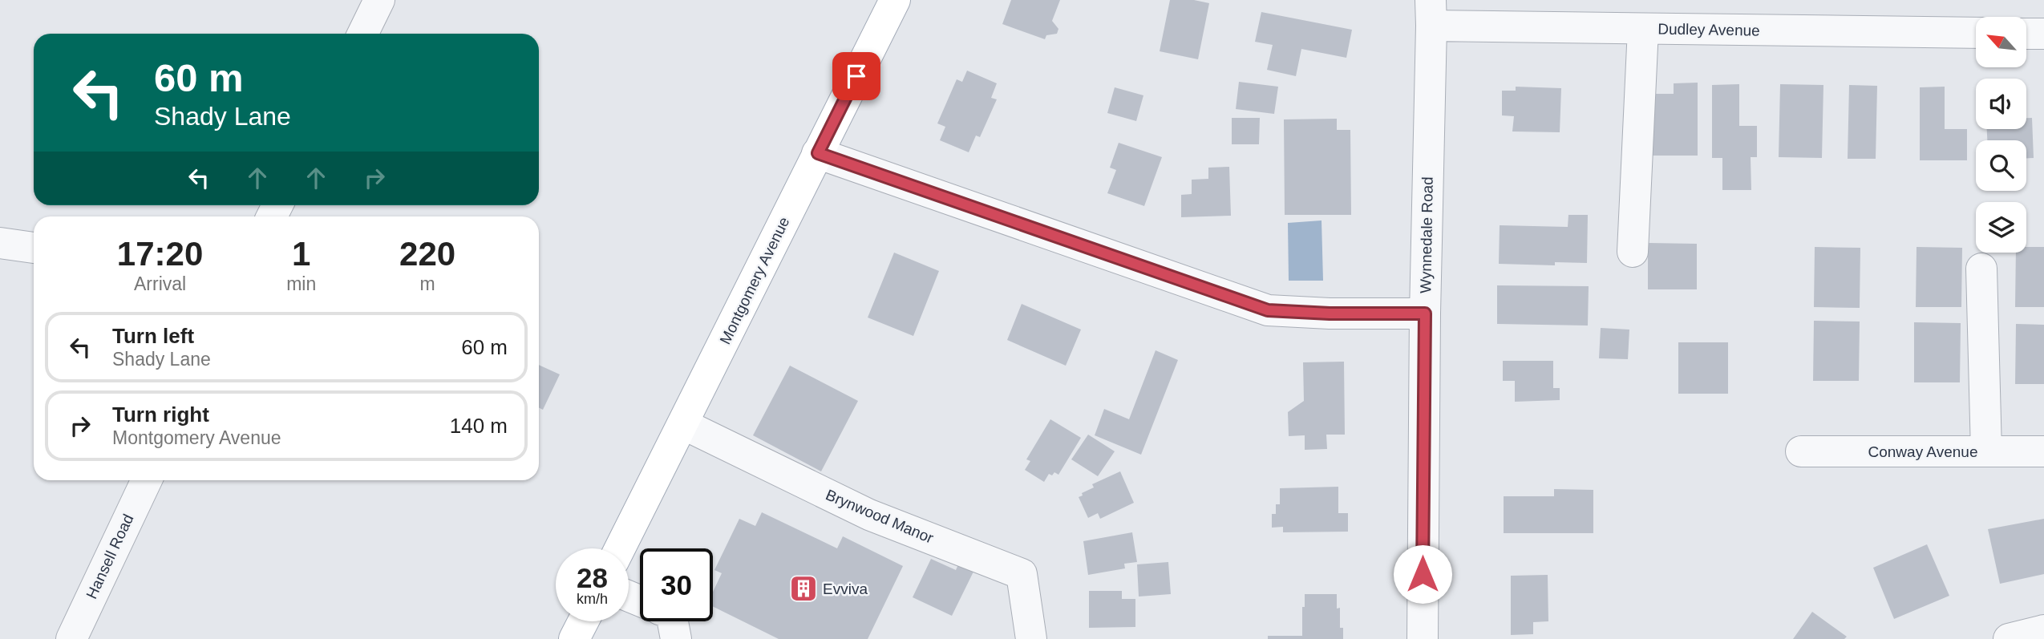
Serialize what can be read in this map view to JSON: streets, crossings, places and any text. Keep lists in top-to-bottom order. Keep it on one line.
{"streets":{"main road":["Montgomery Avenue"],"street":["Dudley Avenue","Wynnedale Road","Conway Avenue","Brynwood Manor","Hansell Road"]},"crossings":[["Dudley Avenue","Wynnedale Road"],["Montgomery Avenue","Brynwood Manor"]],"places":{"building":["Evviva"]},"north":"top left","page":{"turn":["60 m","Shady Lane"],"eta":["17:20","Arrival","1","min","220","m"],"list":[{"name":"Turn left","note":"Shady Lane","value":"60 m"},{"name":"Turn right","note":"Montgomery Avenue","value":"140 m"}],"speed":"28 km/h","limit":"30"}}
